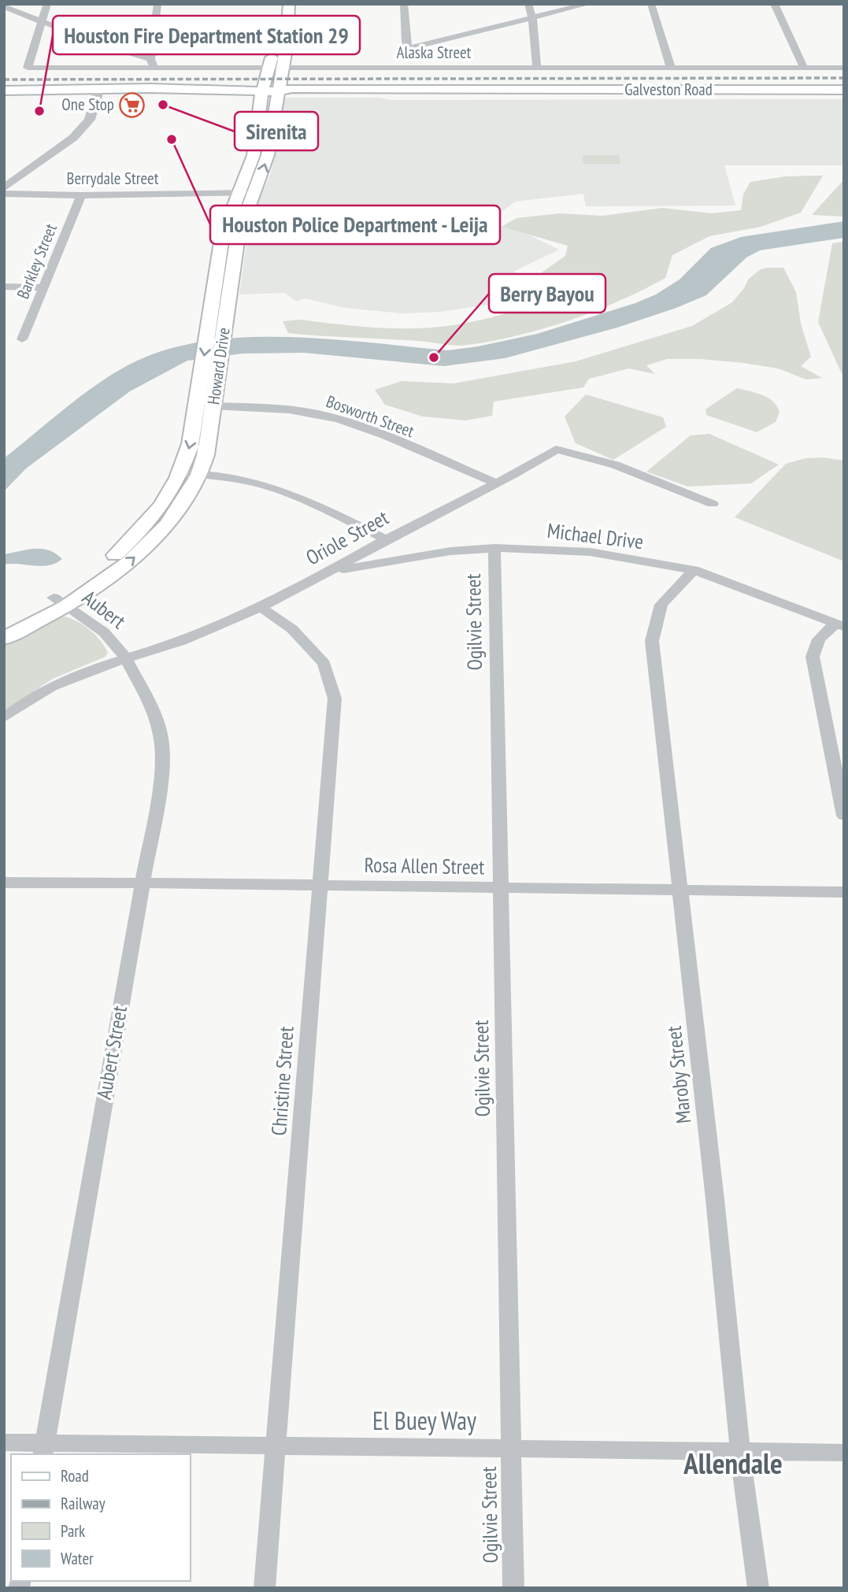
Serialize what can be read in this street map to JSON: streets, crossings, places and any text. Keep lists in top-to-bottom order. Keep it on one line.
{"streets":{"main road":["Galveston Road","Howard Drive"],"street":["Alaska Street","Berrydale Street","Barkley Street","Bosworth Street","Michael Drive","Oriole Street","Aubert","Ogilvie Street","Rosa Allen Street","Aubert Street","Maroby Street","Christine Street","El Buey Way"]},"crossings":[["Alaska Street","Howard Drive"],["Galveston Road","Howard Drive"],["Berrydale Street","Barkley Street"],["Berrydale Street","Howard Drive"],["Howard Drive","Bosworth Street"],["Howard Drive","Aubert"],["Bosworth Street","Oriole Street"],["Michael Drive","Oriole Street"],["Michael Drive","Ogilvie Street"],["Michael Drive","Maroby Street"],["Oriole Street","Aubert"],["Oriole Street","Aubert Street"],["Oriole Street","Christine Street"],["Aubert","Aubert Street"],["Ogilvie Street","Rosa Allen Street"],["Ogilvie Street","El Buey Way"],["Rosa Allen Street","Aubert Street"],["Rosa Allen Street","Maroby Street"],["Rosa Allen Street","Christine Street"],["Aubert Street","El Buey Way"],["Maroby Street","El Buey Way"],["Christine Street","El Buey Way"]],"districts":["Allendale"],"places":{"supermarket":["One Stop"],"other":["Sirenita","Houston Fire Department Station 29","Houston Police Department - Leija","Berry Bayou"]},"legend":["Road","Railway","Park","Water"]}
